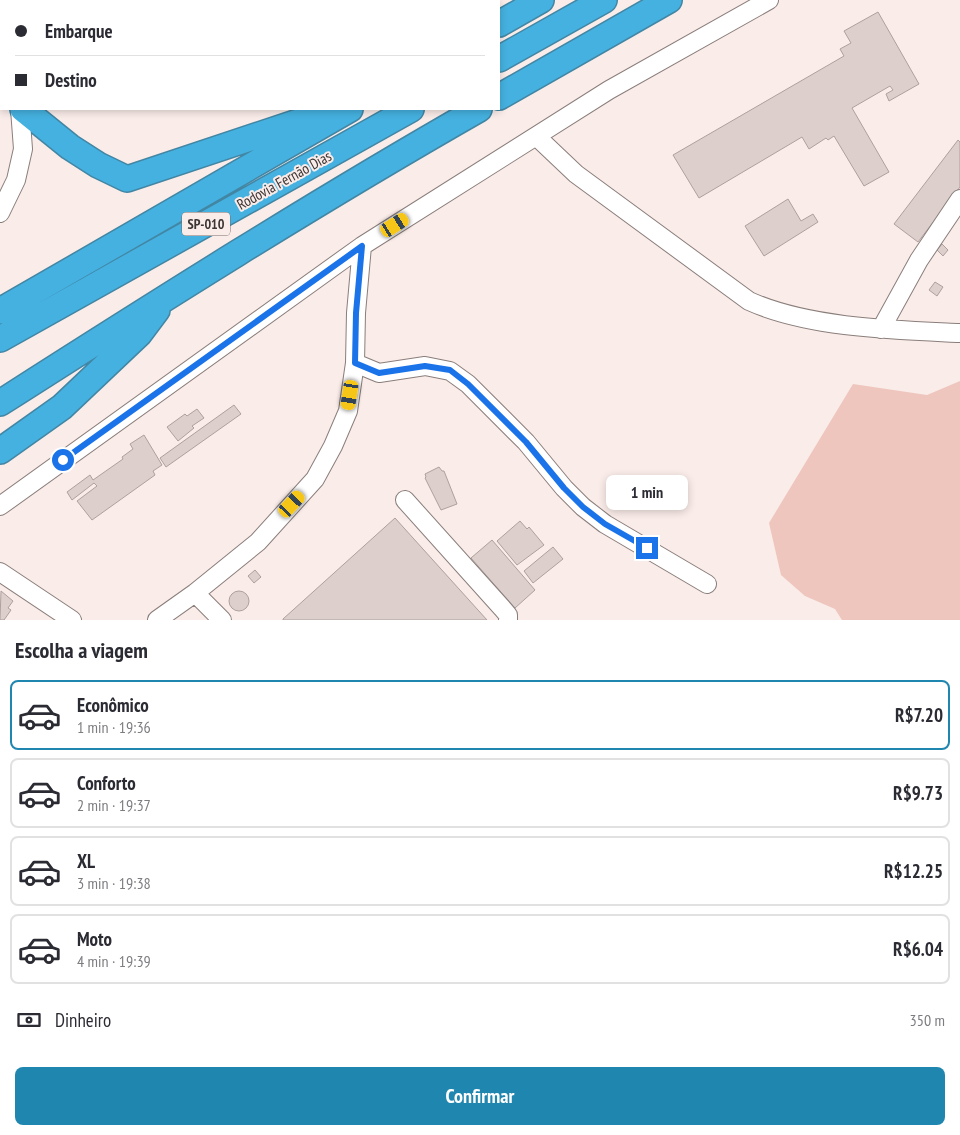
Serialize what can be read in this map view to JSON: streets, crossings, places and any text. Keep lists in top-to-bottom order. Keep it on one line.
{"streets":{"highway":["Rodovia Fernão Dias","SP-010"]},"page":{"banner":["Embarque","Destino"],"bubble":"1 min","heading":"Escolha a viagem","list":[{"name":"Econômico","note":"1 min · 19:36","value":"R$7.20"},{"name":"Conforto","note":"2 min · 19:37","value":"R$9.73"},{"name":"XL","note":"3 min · 19:38","value":"R$12.25"},{"name":"Moto","note":"4 min · 19:39","value":"R$6.04"}],"pay":["Dinheiro","350 m"],"buttons":"Confirmar"}}
